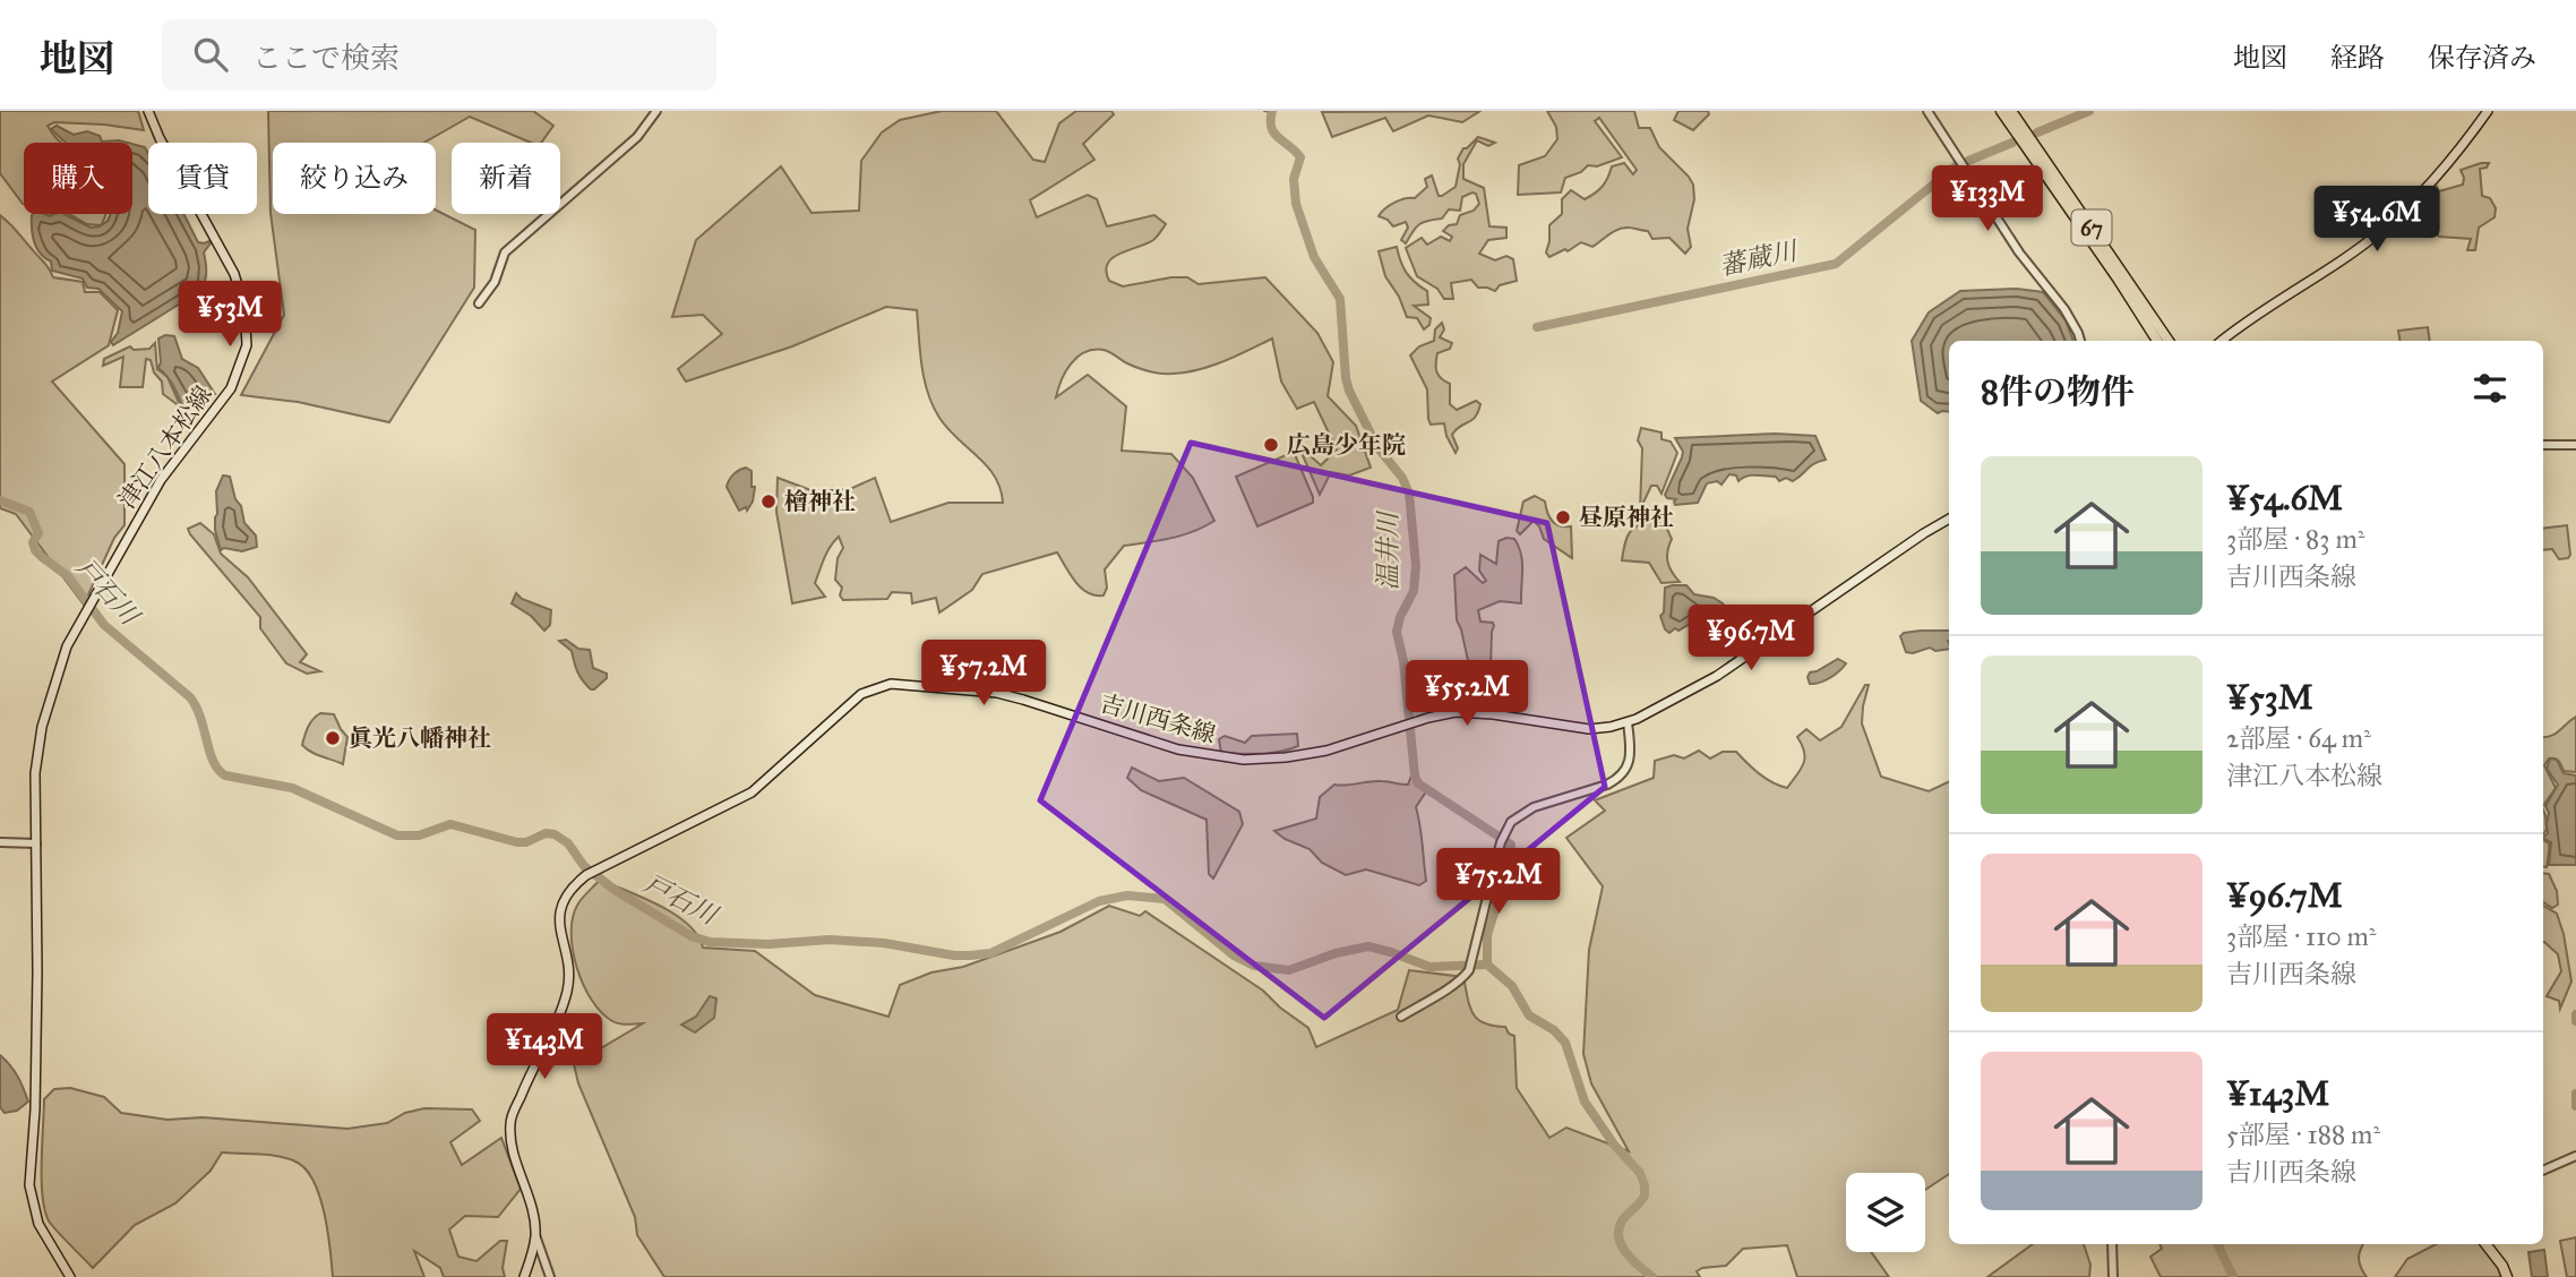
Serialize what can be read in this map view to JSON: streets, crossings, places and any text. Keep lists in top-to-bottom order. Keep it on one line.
{"streets":{"main road":["67","津江八本松線","吉川西条線"]},"water":["蕃蔵川","温井川","戸石川"],"places":["広島少年院","檜神社","昼原神社","眞光八幡神社"],"page":{"header":"地図","search":"ここで検索","nav":["地図","経路","保存済み"],"chip":["購入","賃貸","絞り込み","新着"],"price":["¥133M","¥54.6M","¥53M","¥96.7M","¥57.2M","¥55.2M","¥75.2M","¥143M"],"heading":"8件の物件","list":[{"name":"¥54.6M","note":"3部屋 · 83 m² · 吉川西条線"},{"name":"¥53M","note":"2部屋 · 64 m² · 津江八本松線"},{"name":"¥96.7M","note":"3部屋 · 110 m² · 吉川西条線"},{"name":"¥143M","note":"5部屋 · 188 m² · 吉川西条線"}]}}
